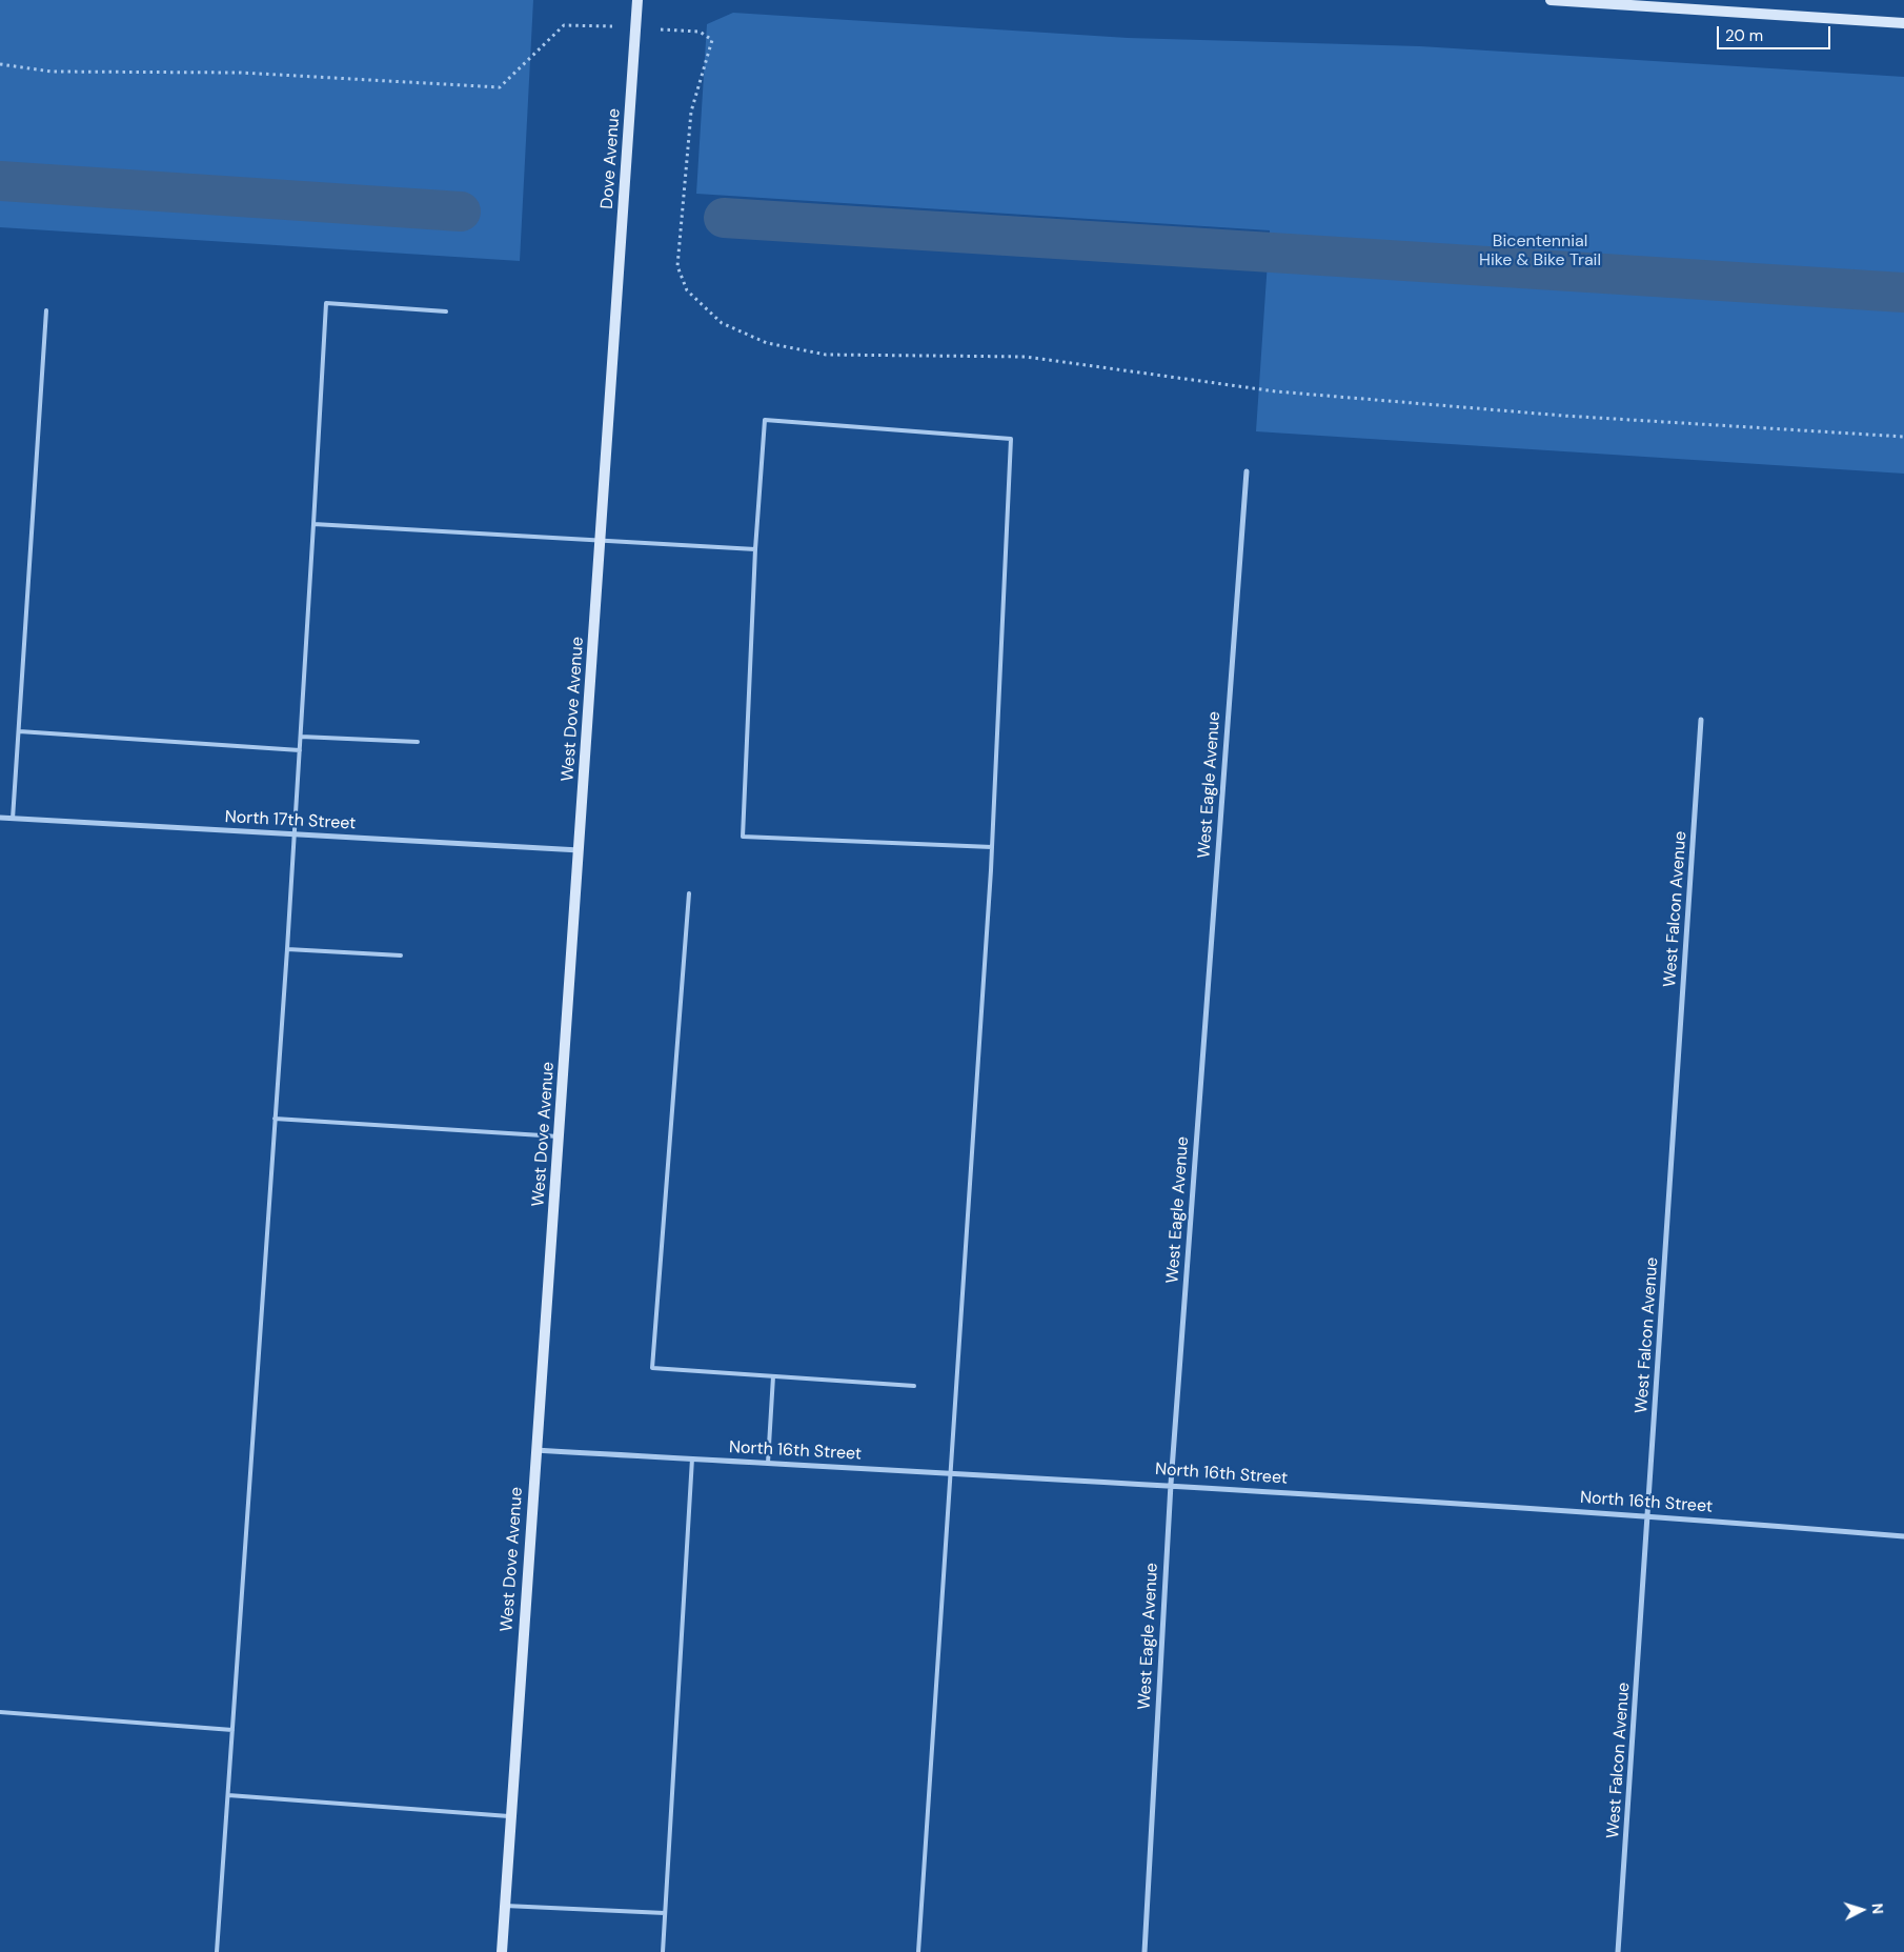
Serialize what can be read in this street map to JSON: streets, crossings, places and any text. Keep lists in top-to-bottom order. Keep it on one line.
{"streets":{"main road":["Dove Avenue","West Dove Avenue"],"street":["West Eagle Avenue","North 17th Street","West Falcon Avenue","North 16th Street"]},"crossings":[["Dove Avenue","West Dove Avenue"],["West Dove Avenue","North 17th Street"],["West Dove Avenue","North 16th Street"],["West Eagle Avenue","North 16th Street"],["West Falcon Avenue","North 16th Street"]],"parks":["Bicentennial Hike & Bike Trail"],"scale_bar":"20 m","north":"right"}
